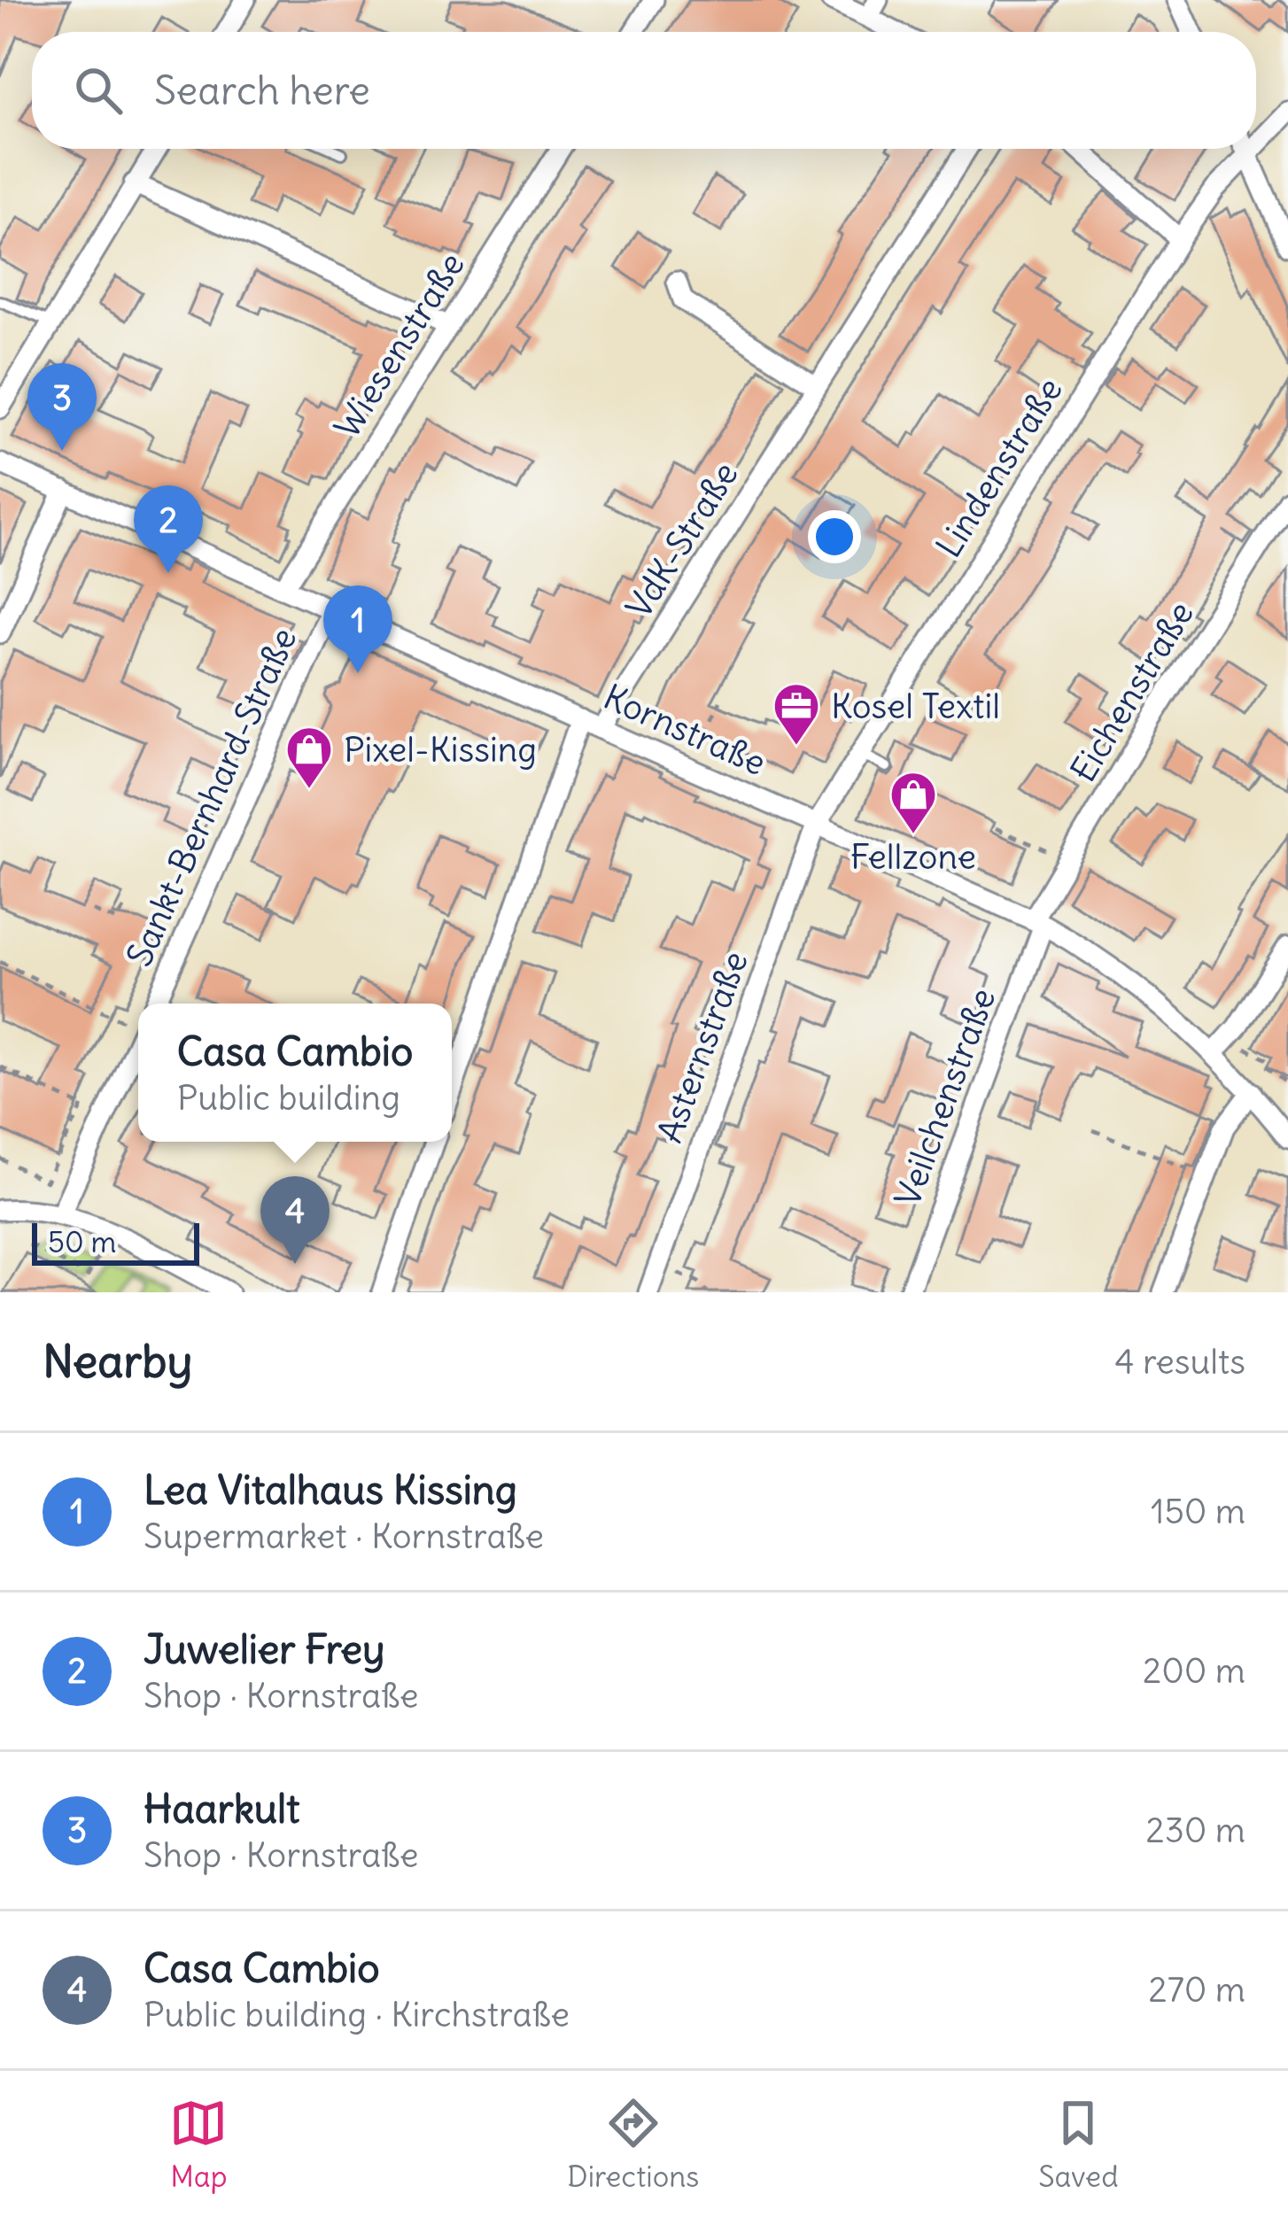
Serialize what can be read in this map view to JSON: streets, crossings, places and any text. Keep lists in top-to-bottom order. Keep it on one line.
{"streets":{"street":["Wiesenstraße","Lindenstraße","VdK-Straße","Eichenstraße","Kornstraße","Sankt-Bernhard-Straße","Asternstraße","Veilchenstraße"]},"crossings":[["Wiesenstraße","Kornstraße"],["Lindenstraße","Kornstraße"],["Lindenstraße","Asternstraße"],["VdK-Straße","Kornstraße"],["Eichenstraße","Kornstraße"],["Eichenstraße","Veilchenstraße"],["Kornstraße","Sankt-Bernhard-Straße"],["Kornstraße","Asternstraße"],["Kornstraße","Veilchenstraße"]],"places":{"office":["Kosel Textil"],"shop":["Pixel-Kissing","Fellzone"]},"scale_bar":"50 m","page":{"search":"Search here","pins":["3","2","1","4"],"popup":["Casa Cambio","Public building"],"scale":"50 m","heading":["Nearby","4 results"],"list":[{"mark":"1","name":"Lea Vitalhaus Kissing","note":"Supermarket · Kornstraße","value":"150 m"},{"mark":"2","name":"Juwelier Frey","note":"Shop · Kornstraße","value":"200 m"},{"mark":"3","name":"Haarkult","note":"Shop · Kornstraße","value":"230 m"},{"mark":"4","name":"Casa Cambio","note":"Public building · Kirchstraße","value":"270 m"}],"nav":["Map","Directions","Saved"]}}
